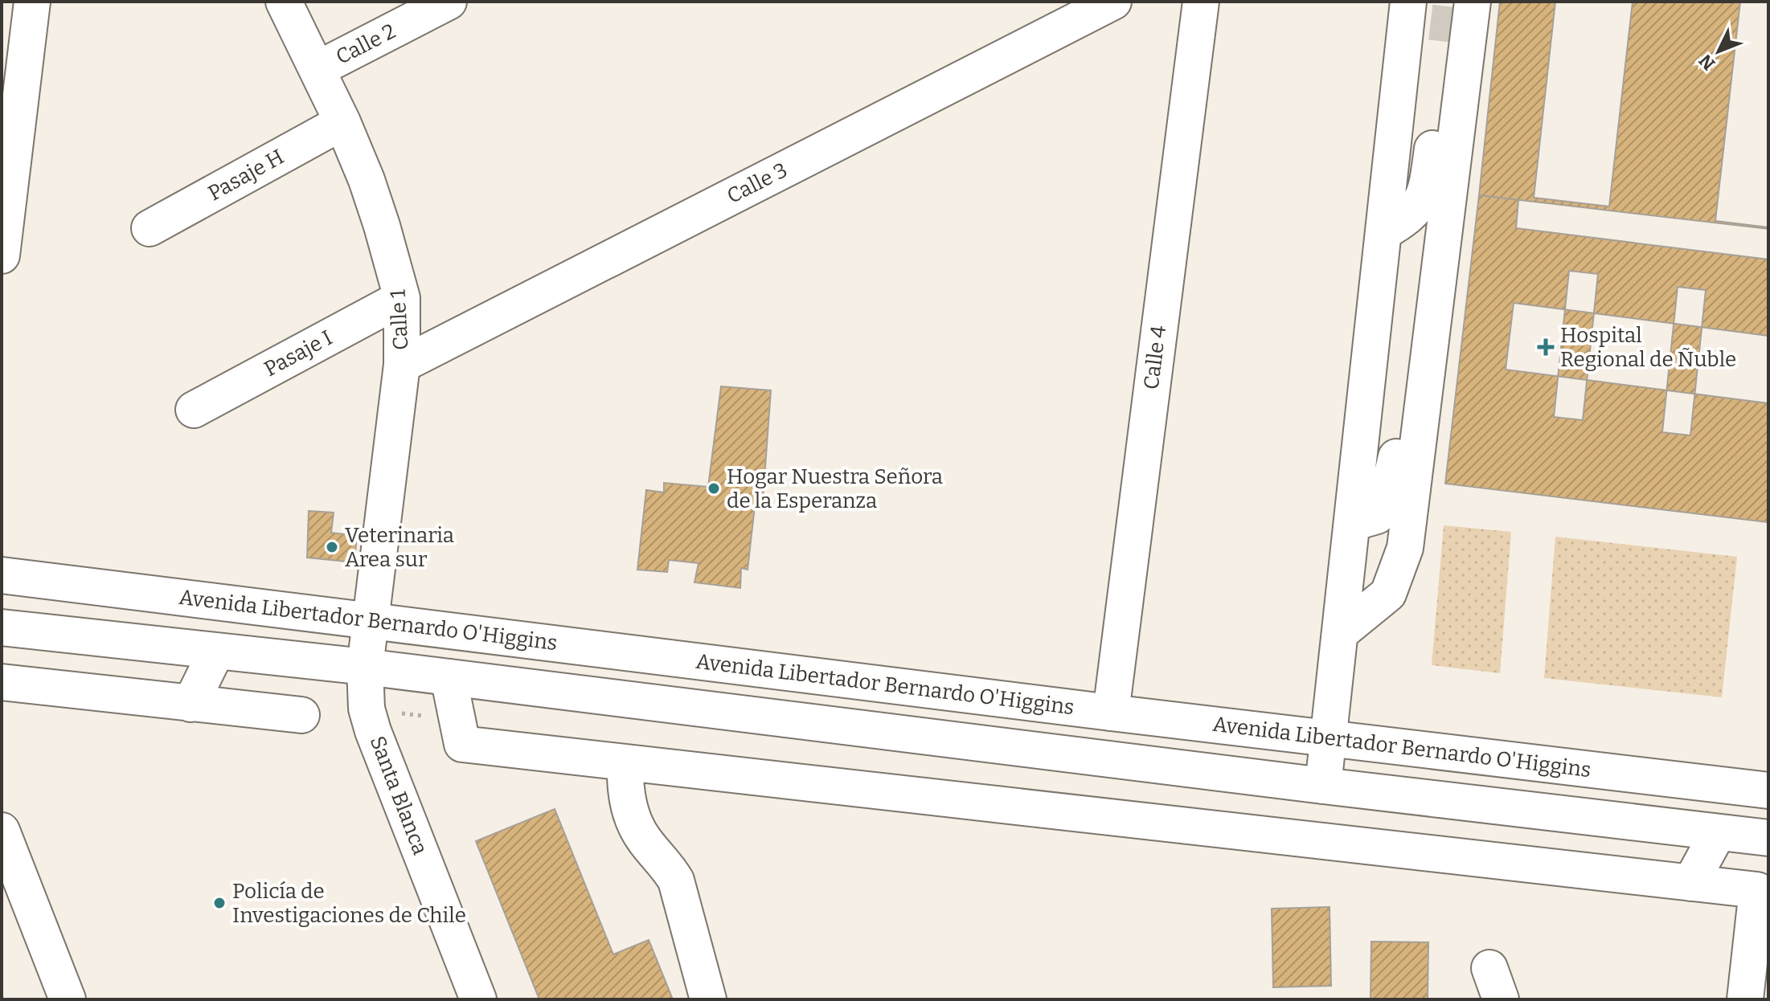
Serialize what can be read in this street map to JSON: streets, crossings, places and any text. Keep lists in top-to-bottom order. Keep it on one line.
{"streets":{"street":["Calle 2","Pasaje H","Calle 3","Calle 1","Pasaje I","Calle 4","Avenida Libertador Bernardo O'Higgins","Santa Blanca"]},"crossings":[["Calle 2","Calle 1"],["Pasaje H","Calle 1"],["Calle 3","Calle 1"],["Calle 1","Pasaje I"],["Calle 1","Avenida Libertador Bernardo O'Higgins"],["Calle 1","Santa Blanca"],["Calle 4","Avenida Libertador Bernardo O'Higgins"],["Avenida Libertador Bernardo O'Higgins","Santa Blanca"]],"places":{"health":["Hospital Regional de Ñuble"],"other":["Hogar Nuestra Señora de la Esperanza","Veterinaria Area sur","Policía de Investigaciones de Chile"]},"north":"bottom left"}
